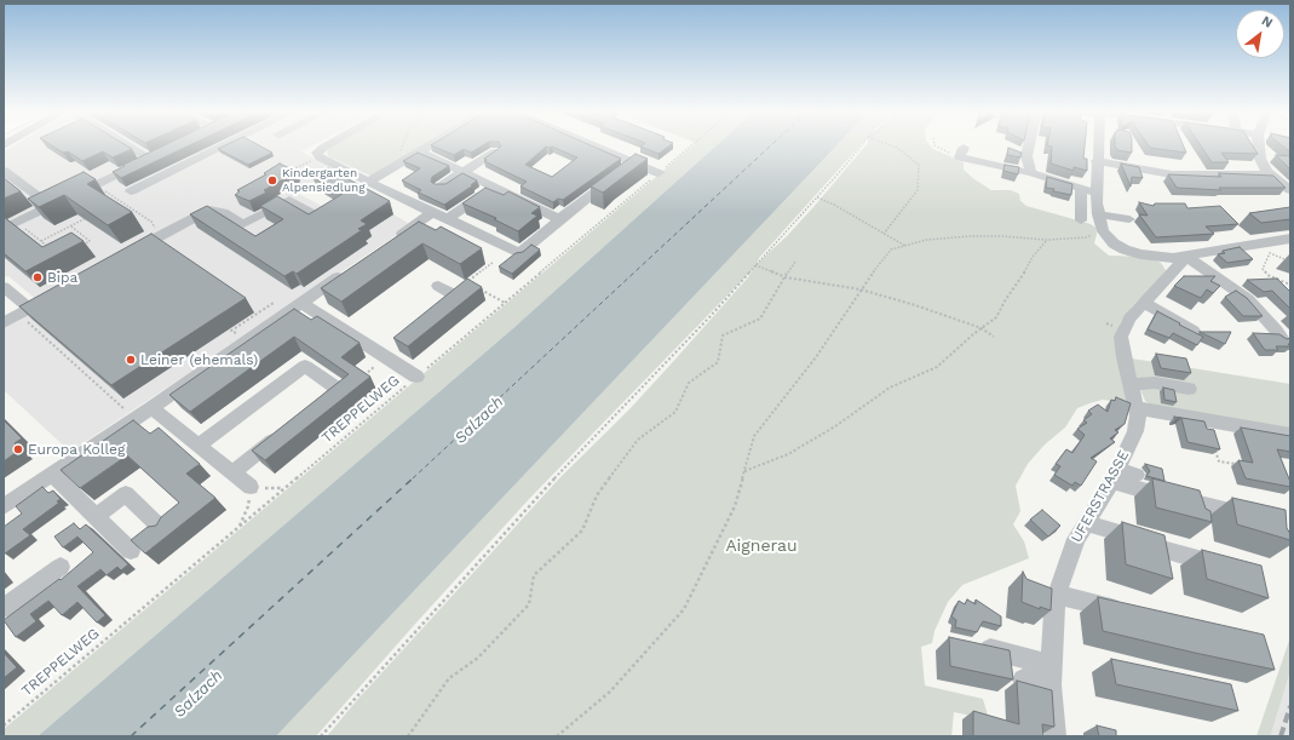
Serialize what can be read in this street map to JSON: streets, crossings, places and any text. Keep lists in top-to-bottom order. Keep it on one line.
{"streets":{"street":["UFERSTRASSE"],"path":["TREPPELWEG"]},"water":["Salzach"],"parks":["Aignerau"],"places":["Kindergarten Alpensiedlung","Bipa","Leiner (ehemals)","Europa Kolleg"],"north":"top right"}
